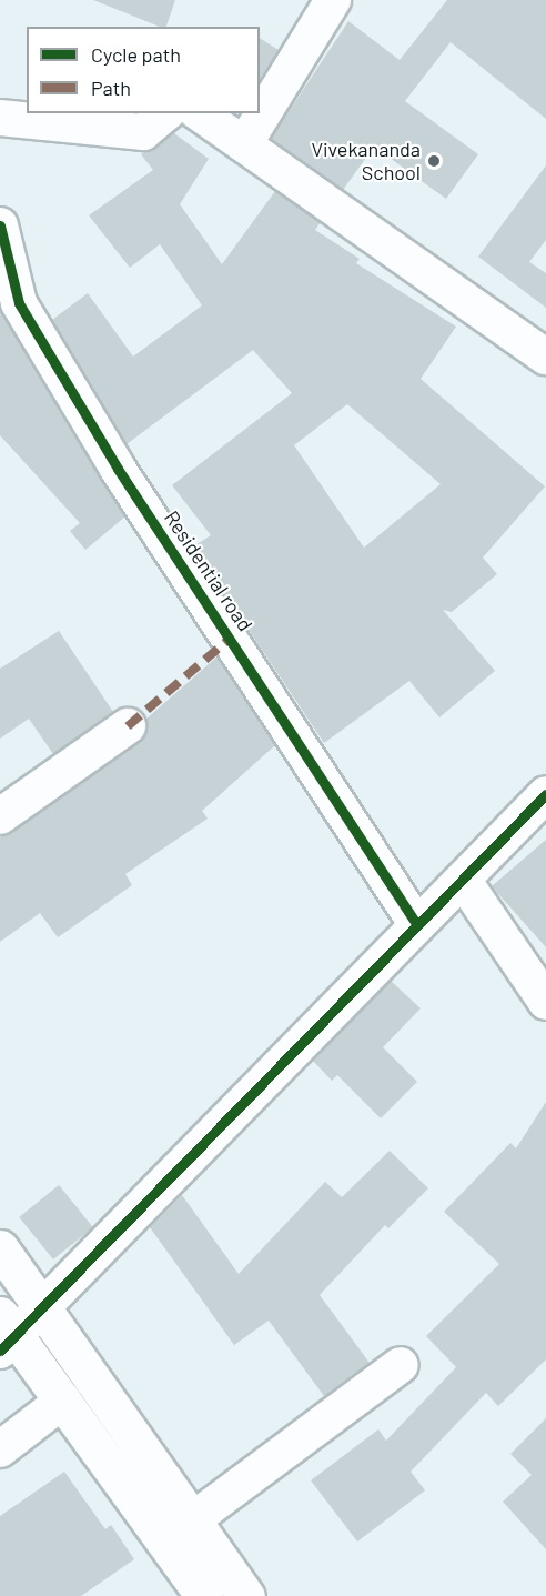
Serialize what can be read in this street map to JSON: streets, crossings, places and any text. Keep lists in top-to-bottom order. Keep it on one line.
{"streets":{"street":["Residential road"]},"places":["Vivekananda School"],"legend":["Cycle path","Path"]}
